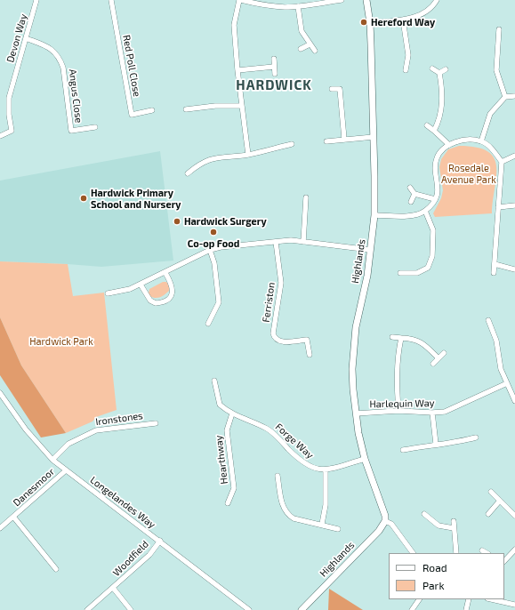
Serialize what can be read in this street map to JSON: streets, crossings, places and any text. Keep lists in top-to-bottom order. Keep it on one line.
{"streets":{"street":["Devon Way","Red Poll Close","Angus Close","Highlands","Ferriston","Harlequin Way","Ironstones","Forge Way","Hearthway","Danesmoor","Longelandes Way","Woodfield"]},"crossings":[["Devon Way","Angus Close"],["Highlands","Harlequin Way"],["Ironstones","Longelandes Way"],["Forge Way","Hearthway"],["Danesmoor","Longelandes Way"],["Longelandes Way","Woodfield"]],"districts":["HARDWICK"],"parks":["Rosedale Avenue Park","Hardwick Park"],"places":["Hereford Way","Hardwick Primary School and Nursery","Hardwick Surgery","Co-op Food"],"legend":["Road","Park"]}
